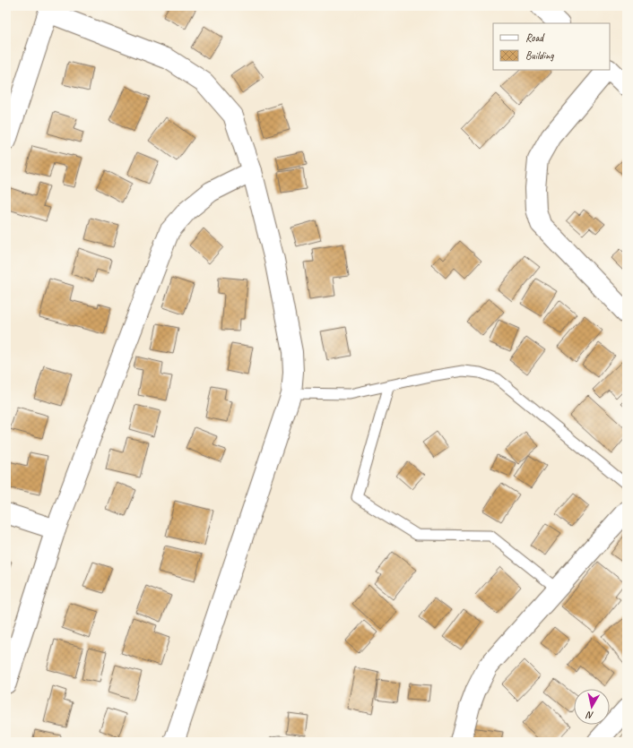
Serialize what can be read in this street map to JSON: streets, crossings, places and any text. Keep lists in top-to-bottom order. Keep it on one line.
{"legend":["Road","Building"],"north":"bottom"}
